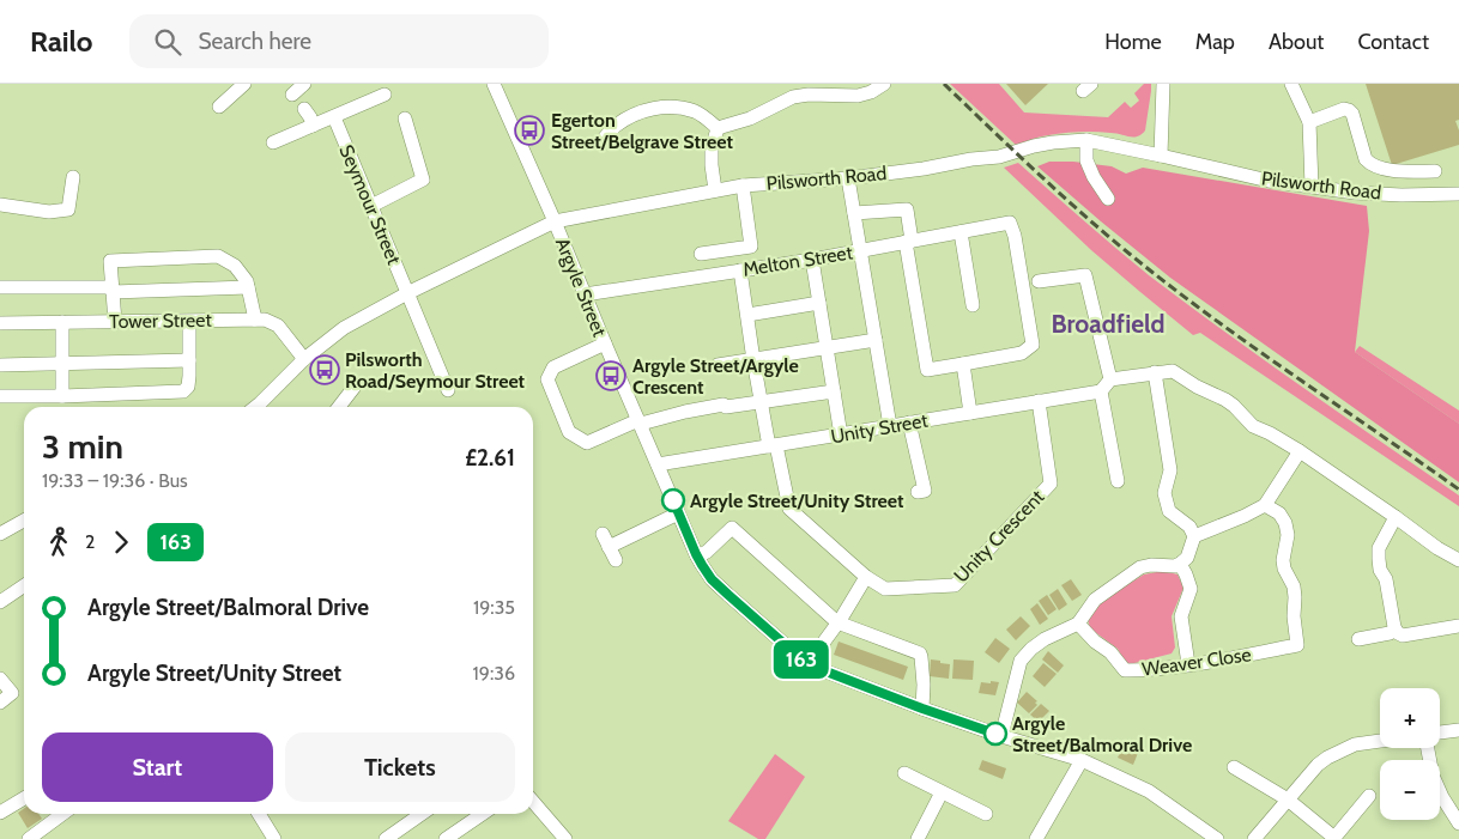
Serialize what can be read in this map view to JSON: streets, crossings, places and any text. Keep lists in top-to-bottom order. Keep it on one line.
{"streets":{"street":["Pilsworth Road","Seymour Street","Melton Street","Argyle Street","Tower Street","Unity Street","Unity Crescent","Weaver Close"]},"crossings":[["Pilsworth Road","Seymour Street"],["Pilsworth Road","Argyle Street"],["Pilsworth Road","Tower Street"],["Melton Street","Argyle Street"],["Melton Street","Unity Crescent"],["Argyle Street","Unity Street"],["Unity Street","Unity Crescent"]],"districts":["Broadfield"],"places":{"bus stop":["Egerton Street/Belgrave Street","Pilsworth Road/Seymour Street","Argyle Street/Argyle Crescent"],"other":["Argyle Street/Unity Street","Argyle Street/Balmoral Drive"]},"lines":["bus line 163"],"page":{"header":"Railo","search":"Search here","nav":["Home","Map","About","Contact"],"on_map":"163","heading":["3 min","19:33 – 19:36 · Bus","£2.61"],"legs":["2","163"],"list":[{"name":"Argyle Street/Balmoral Drive","value":"19:35"},{"name":"Argyle Street/Unity Street","value":"19:36"}],"map_buttons":["+","−"],"buttons":["Start","Tickets"]}}
